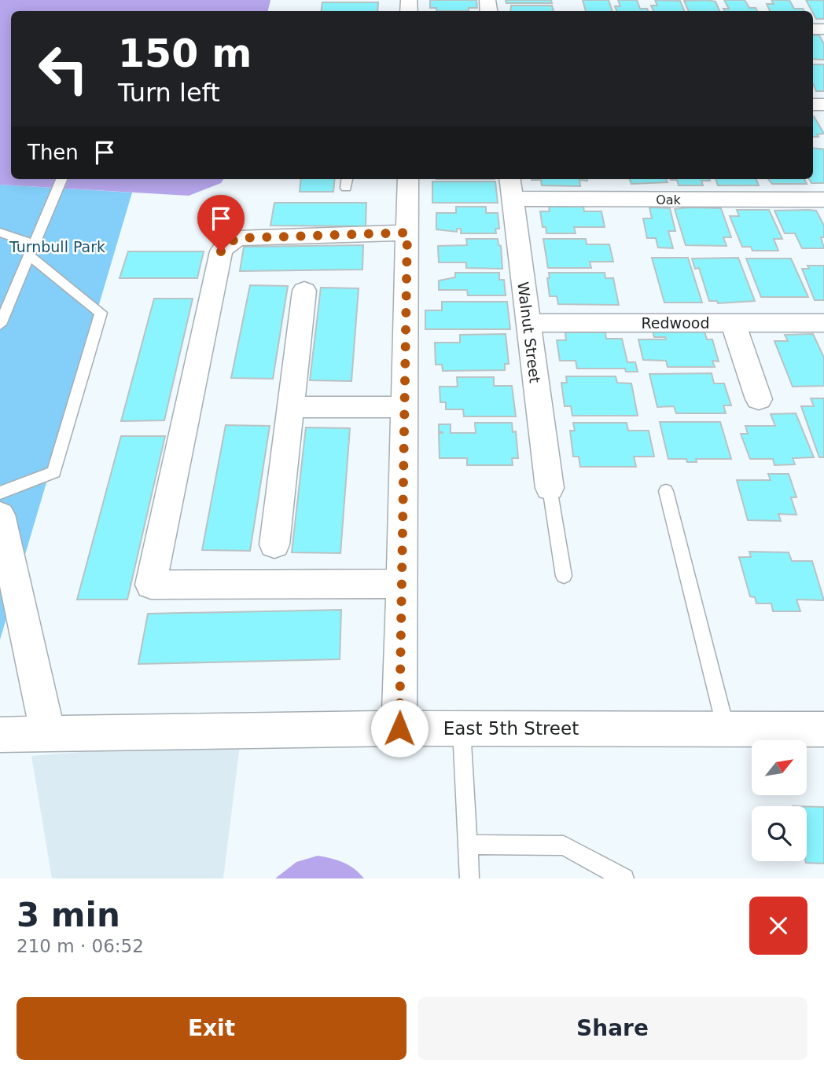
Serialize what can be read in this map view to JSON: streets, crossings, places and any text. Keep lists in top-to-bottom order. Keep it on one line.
{"streets":{"street":["Oak","Redwood","Walnut Street","East 5th Street"]},"crossings":[["Oak","Walnut Street"],["Redwood","Walnut Street"]],"parks":["Turnbull Park"],"north":"top right","page":{"turn":["150 m","Turn left"],"then":"Then","heading":["3 min","210 m · 06:52"],"buttons":["Exit","Share"]}}
